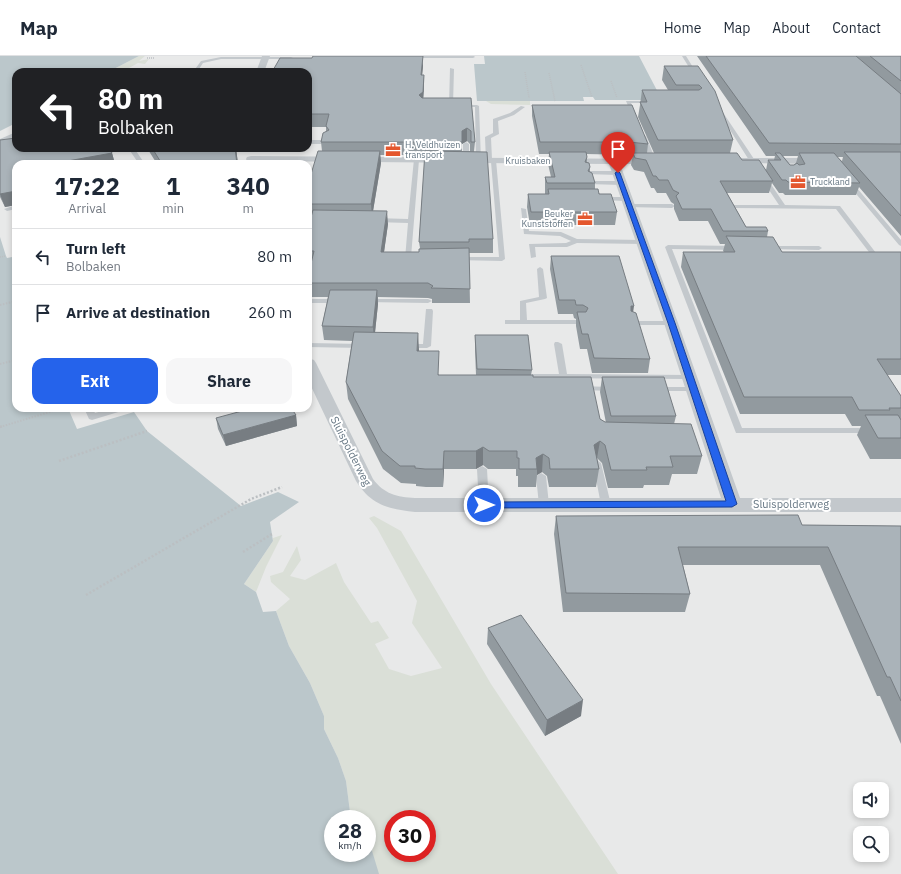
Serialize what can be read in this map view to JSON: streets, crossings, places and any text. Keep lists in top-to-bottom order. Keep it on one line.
{"streets":{"street":["Kruisbaken","Sluispolderweg"]},"places":{"office":["H. Veldhuizen transport","Truckland","Beuker Kunststoffen"]},"page":{"header":"Map","nav":["Home","Map","About","Contact"],"turn":["80 m","Bolbaken"],"eta":["17:22","Arrival","1","min","340","m"],"list":[{"name":"Turn left","note":"Bolbaken","value":"80 m"},{"name":"Arrive at destination","value":"260 m"}],"buttons":["Exit","Share"],"speed":"28 km/h","limit":"30"}}
